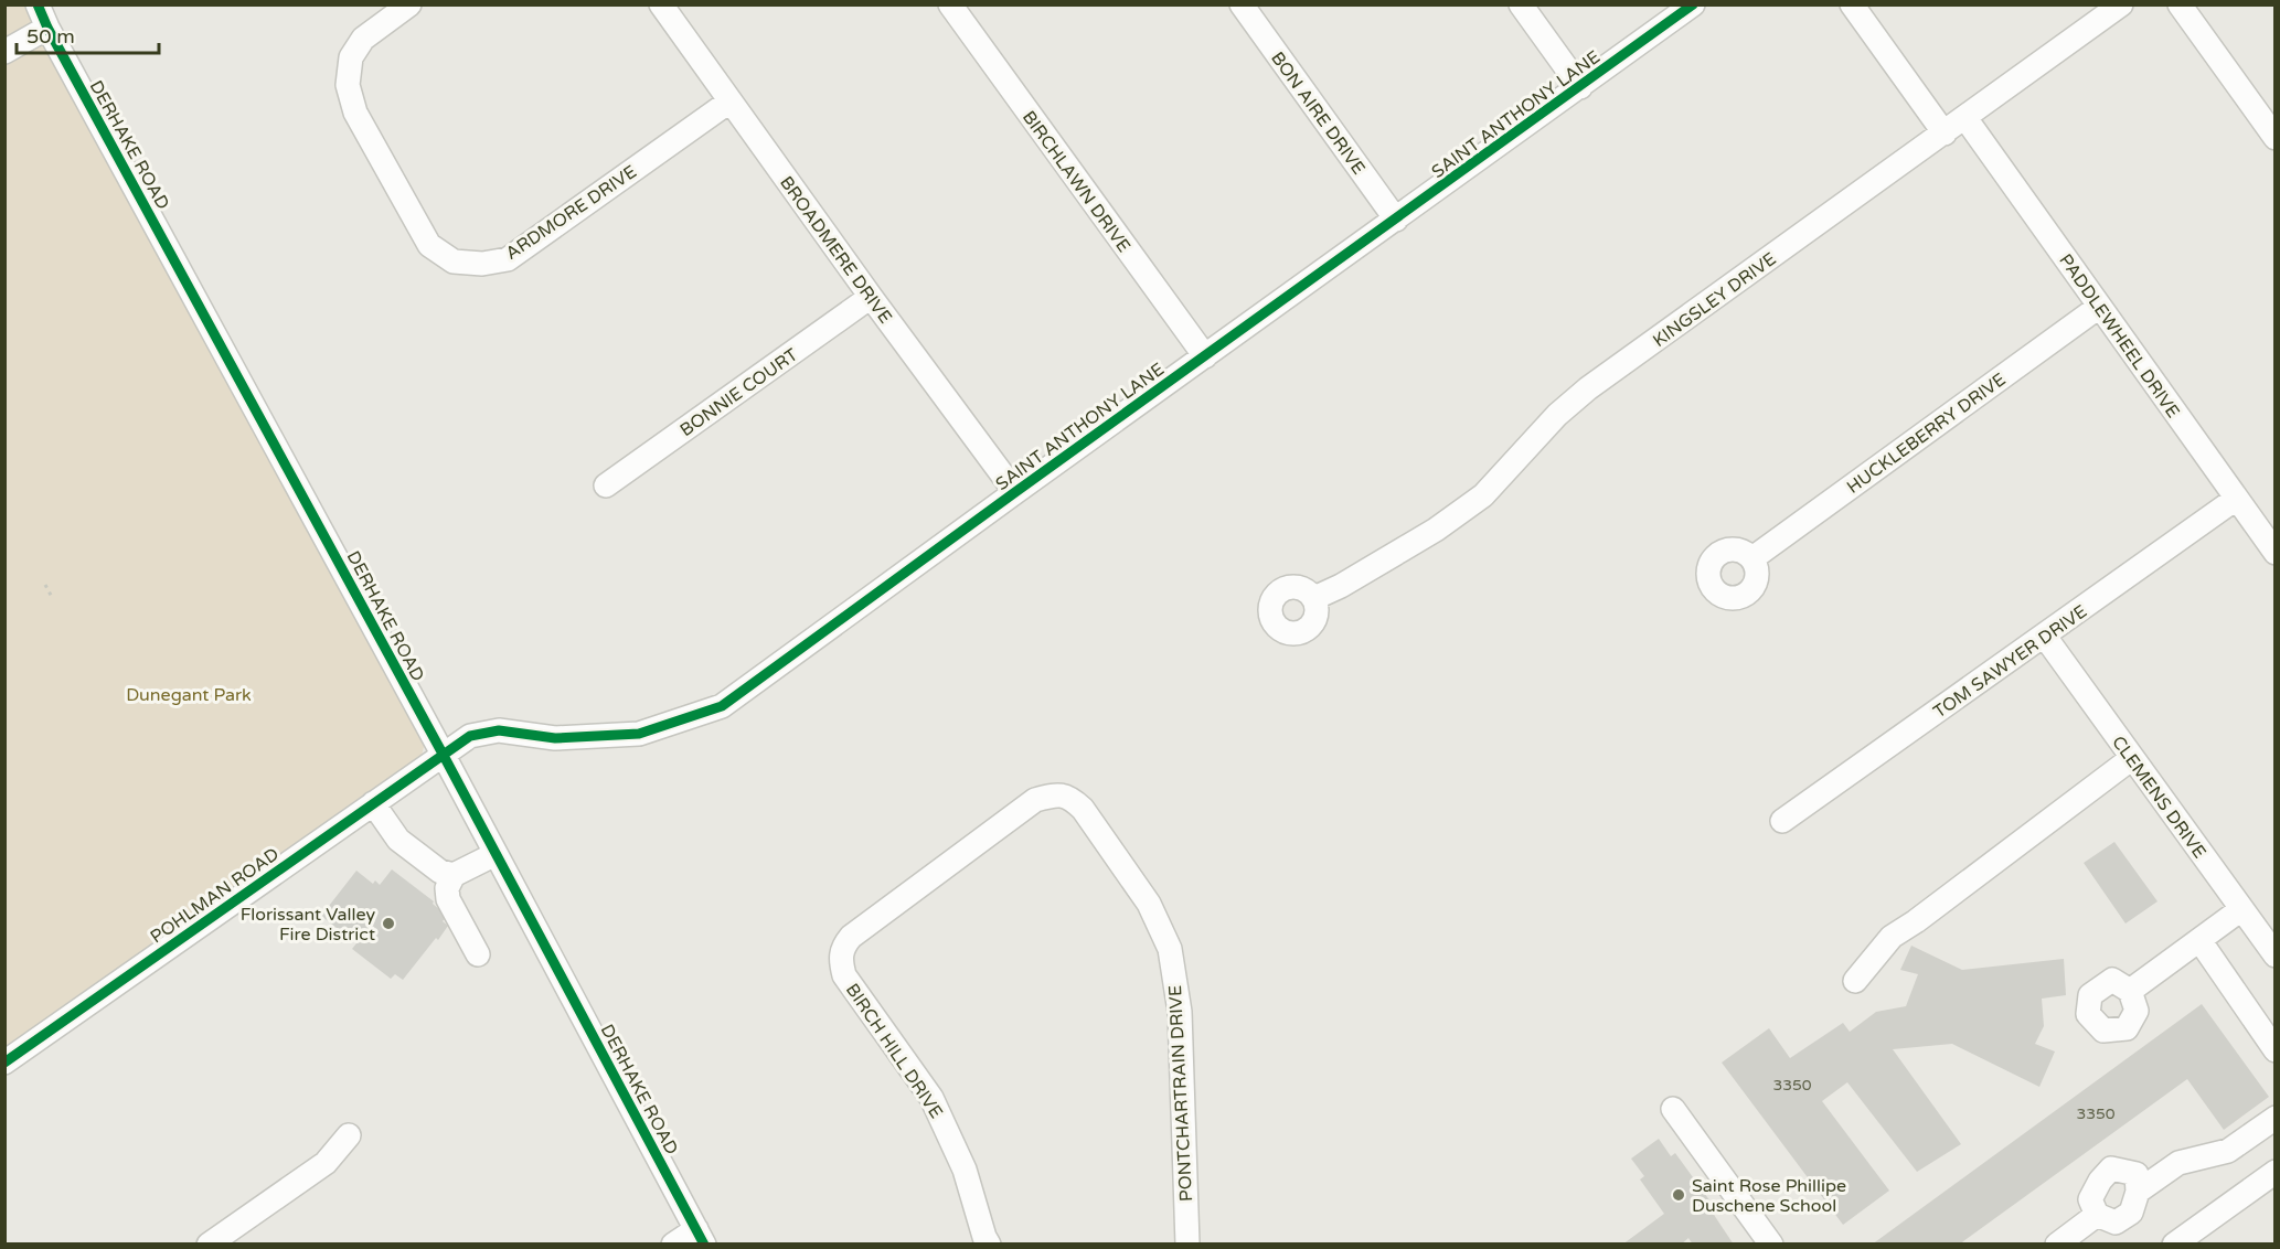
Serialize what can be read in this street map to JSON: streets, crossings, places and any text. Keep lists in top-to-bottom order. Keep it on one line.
{"streets":{"street":["BON AIRE DRIVE","SAINT ANTHONY LANE","DERHAKE ROAD","BIRCHLAWN DRIVE","ARDMORE DRIVE","BROADMERE DRIVE","KINGSLEY DRIVE","PADDLEWHEEL DRIVE","BONNIE COURT","HUCKLEBERRY DRIVE","TOM SAWYER DRIVE","CLEMENS DRIVE","POHLMAN ROAD","BIRCH HILL DRIVE","PONTCHARTRAIN DRIVE"]},"crossings":[["BON AIRE DRIVE","SAINT ANTHONY LANE"],["SAINT ANTHONY LANE","DERHAKE ROAD"],["SAINT ANTHONY LANE","BIRCHLAWN DRIVE"],["SAINT ANTHONY LANE","BROADMERE DRIVE"],["SAINT ANTHONY LANE","POHLMAN ROAD"],["DERHAKE ROAD","POHLMAN ROAD"],["ARDMORE DRIVE","BROADMERE DRIVE"],["BROADMERE DRIVE","BONNIE COURT"],["KINGSLEY DRIVE","PADDLEWHEEL DRIVE"],["PADDLEWHEEL DRIVE","HUCKLEBERRY DRIVE"],["PADDLEWHEEL DRIVE","TOM SAWYER DRIVE"],["TOM SAWYER DRIVE","CLEMENS DRIVE"],["BIRCH HILL DRIVE","PONTCHARTRAIN DRIVE"]],"parks":["Dunegant Park"],"places":["Florissant Valley Fire District","Saint Rose Phillipe Duschene School"],"house_numbers":["3350","3350"],"scale_bar":"50 m"}
